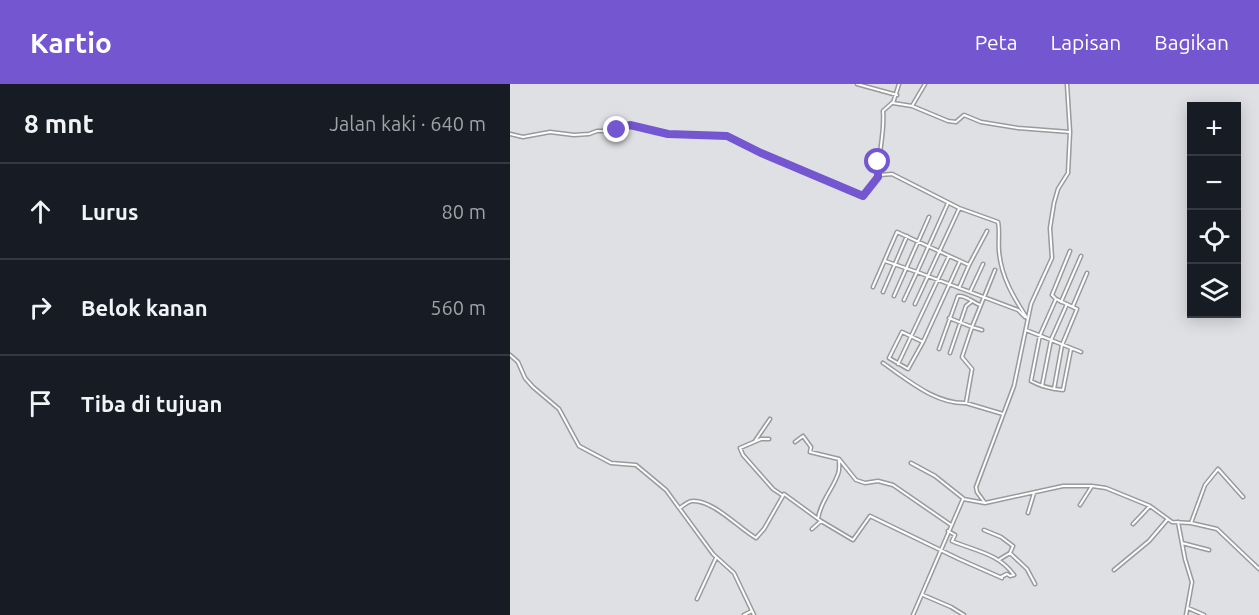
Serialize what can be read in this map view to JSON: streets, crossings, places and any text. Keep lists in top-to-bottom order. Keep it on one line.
{"page":{"header":"Kartio","nav":["Peta","Lapisan","Bagikan"],"heading":["8 mnt","Jalan kaki · 640 m"],"map_buttons":["+","−"],"list":[["Lurus","80 m"],["Belok kanan","560 m"],"Tiba di tujuan"]}}
